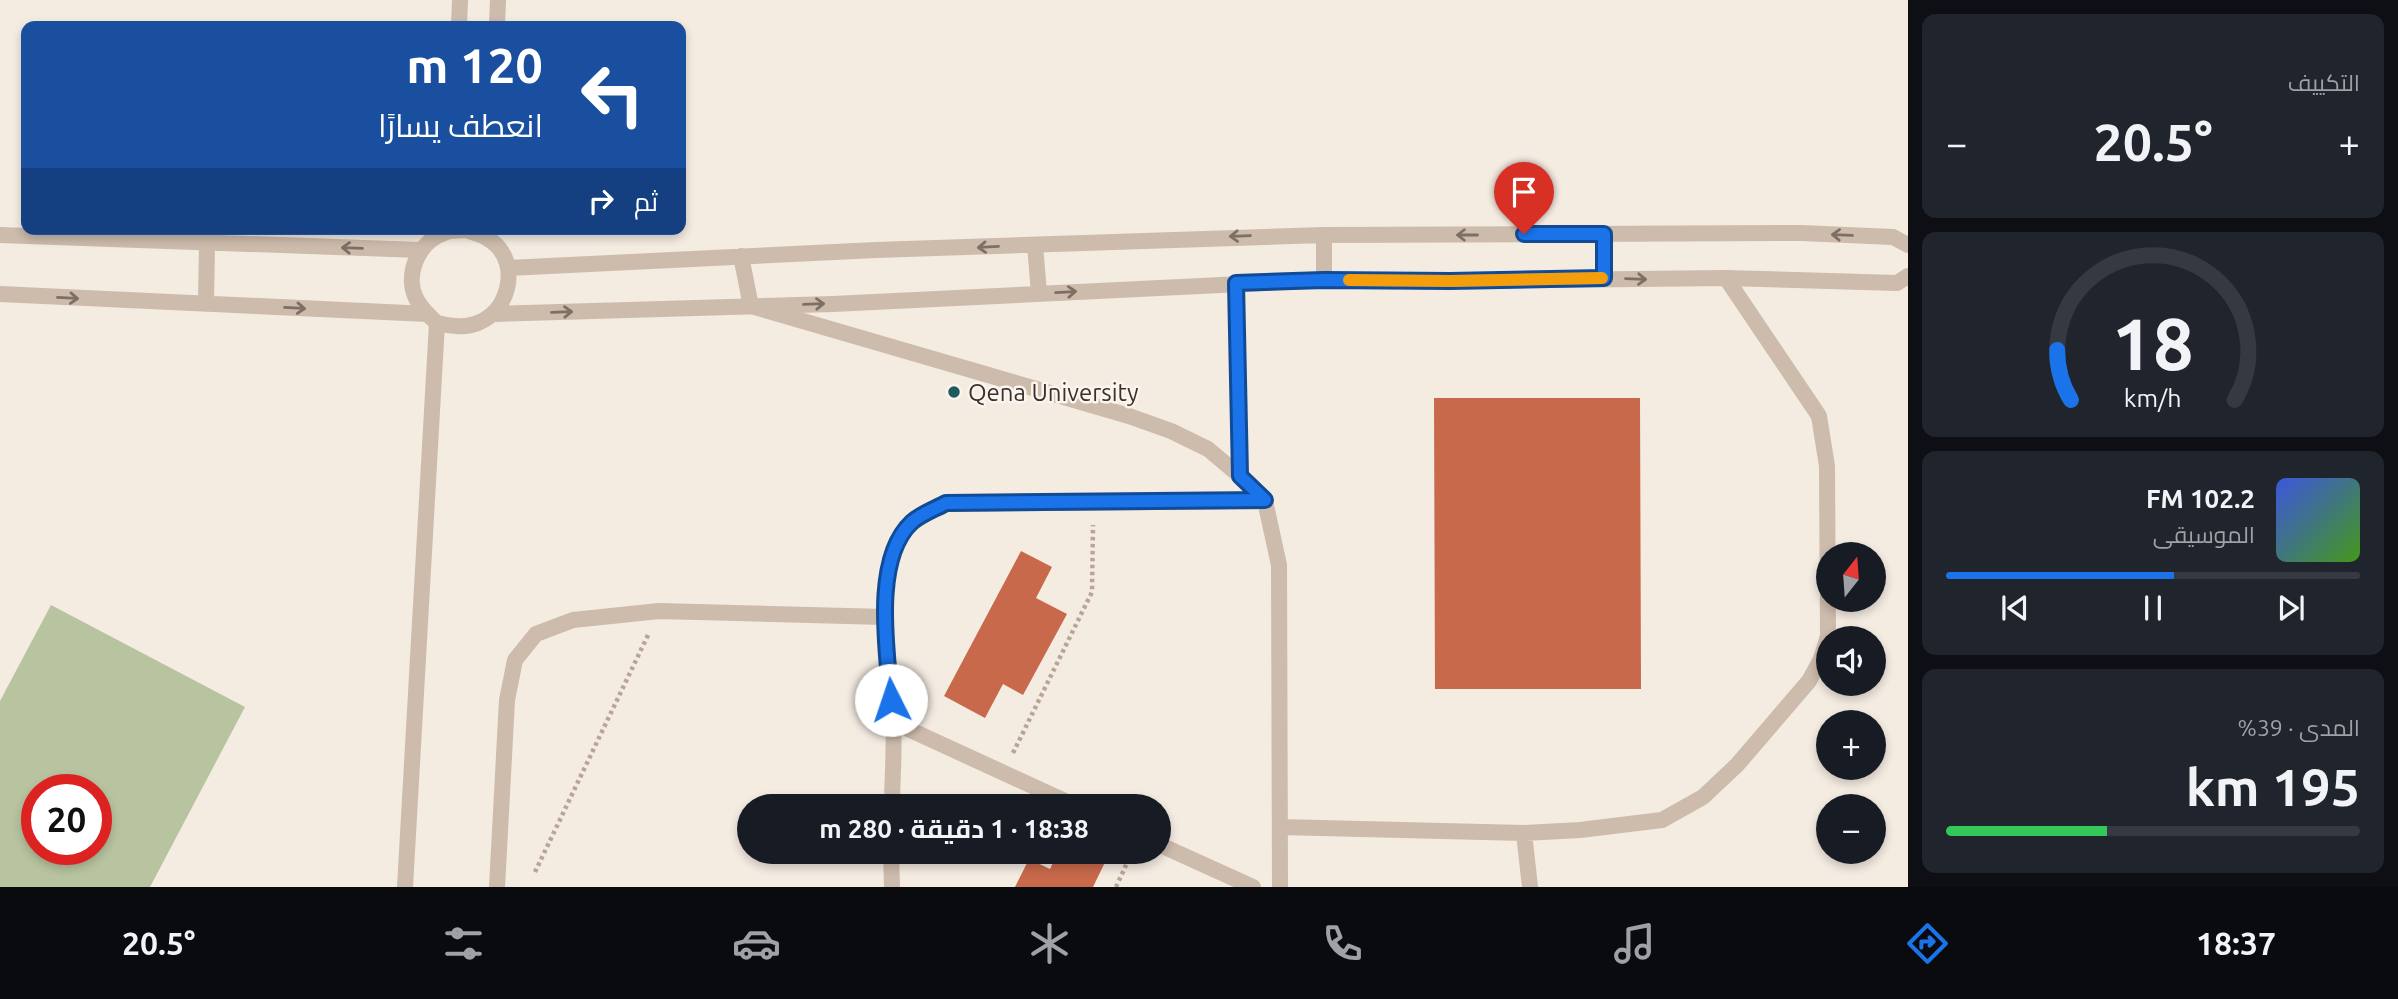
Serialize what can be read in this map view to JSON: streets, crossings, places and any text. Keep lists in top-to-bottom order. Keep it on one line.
{"places":["Qena University"],"north":"top","page":{"tile":["التكييف",["المدى · 39%","195 km"]],"turn":["120 m","انعطف يسارًا"],"heat":["−","20.5°","+"],"then":"ثم","song":["102.2 FM","الموسيقى"],"map_buttons":["+","−"],"limit":"20","trip":"18:38 · 1 دقيقة · 280 m","tabs":["18:37","20.5°"],"gauge":["18","km/h"]}}
